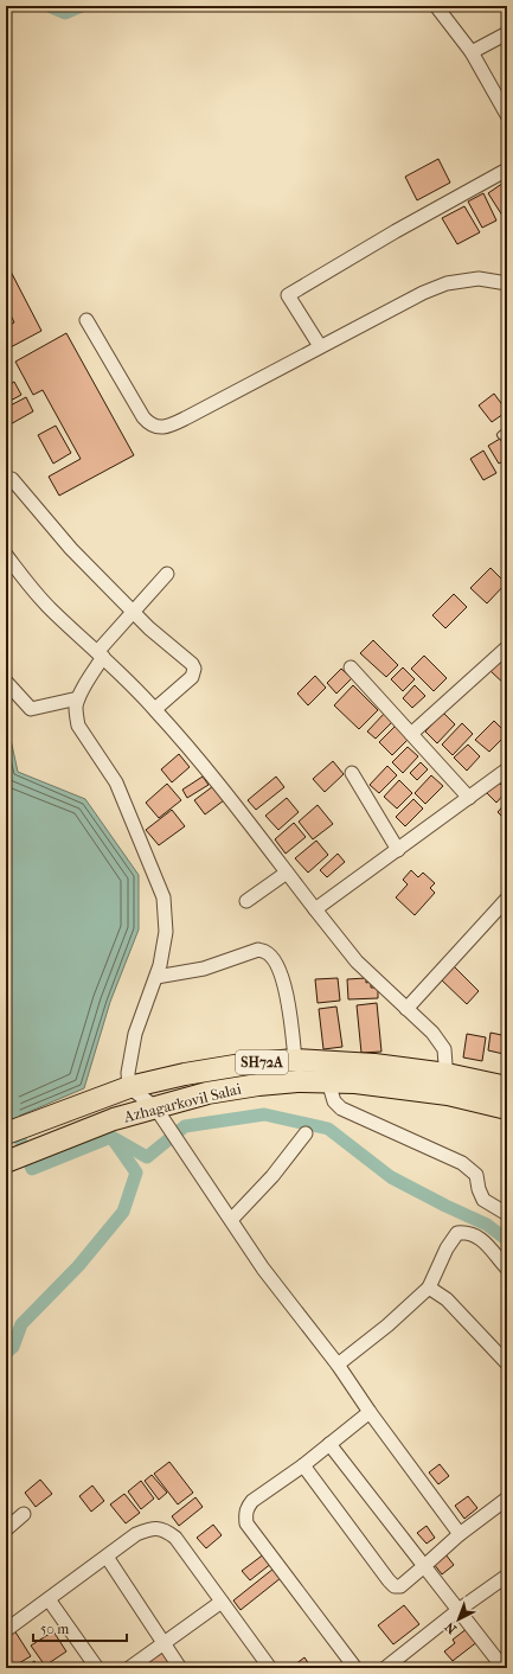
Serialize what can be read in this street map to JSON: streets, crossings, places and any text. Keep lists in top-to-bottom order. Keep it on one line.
{"streets":{"main road":["SH72A","Azhagarkovil Salai"]},"scale_bar":"50 m","north":"bottom left"}
